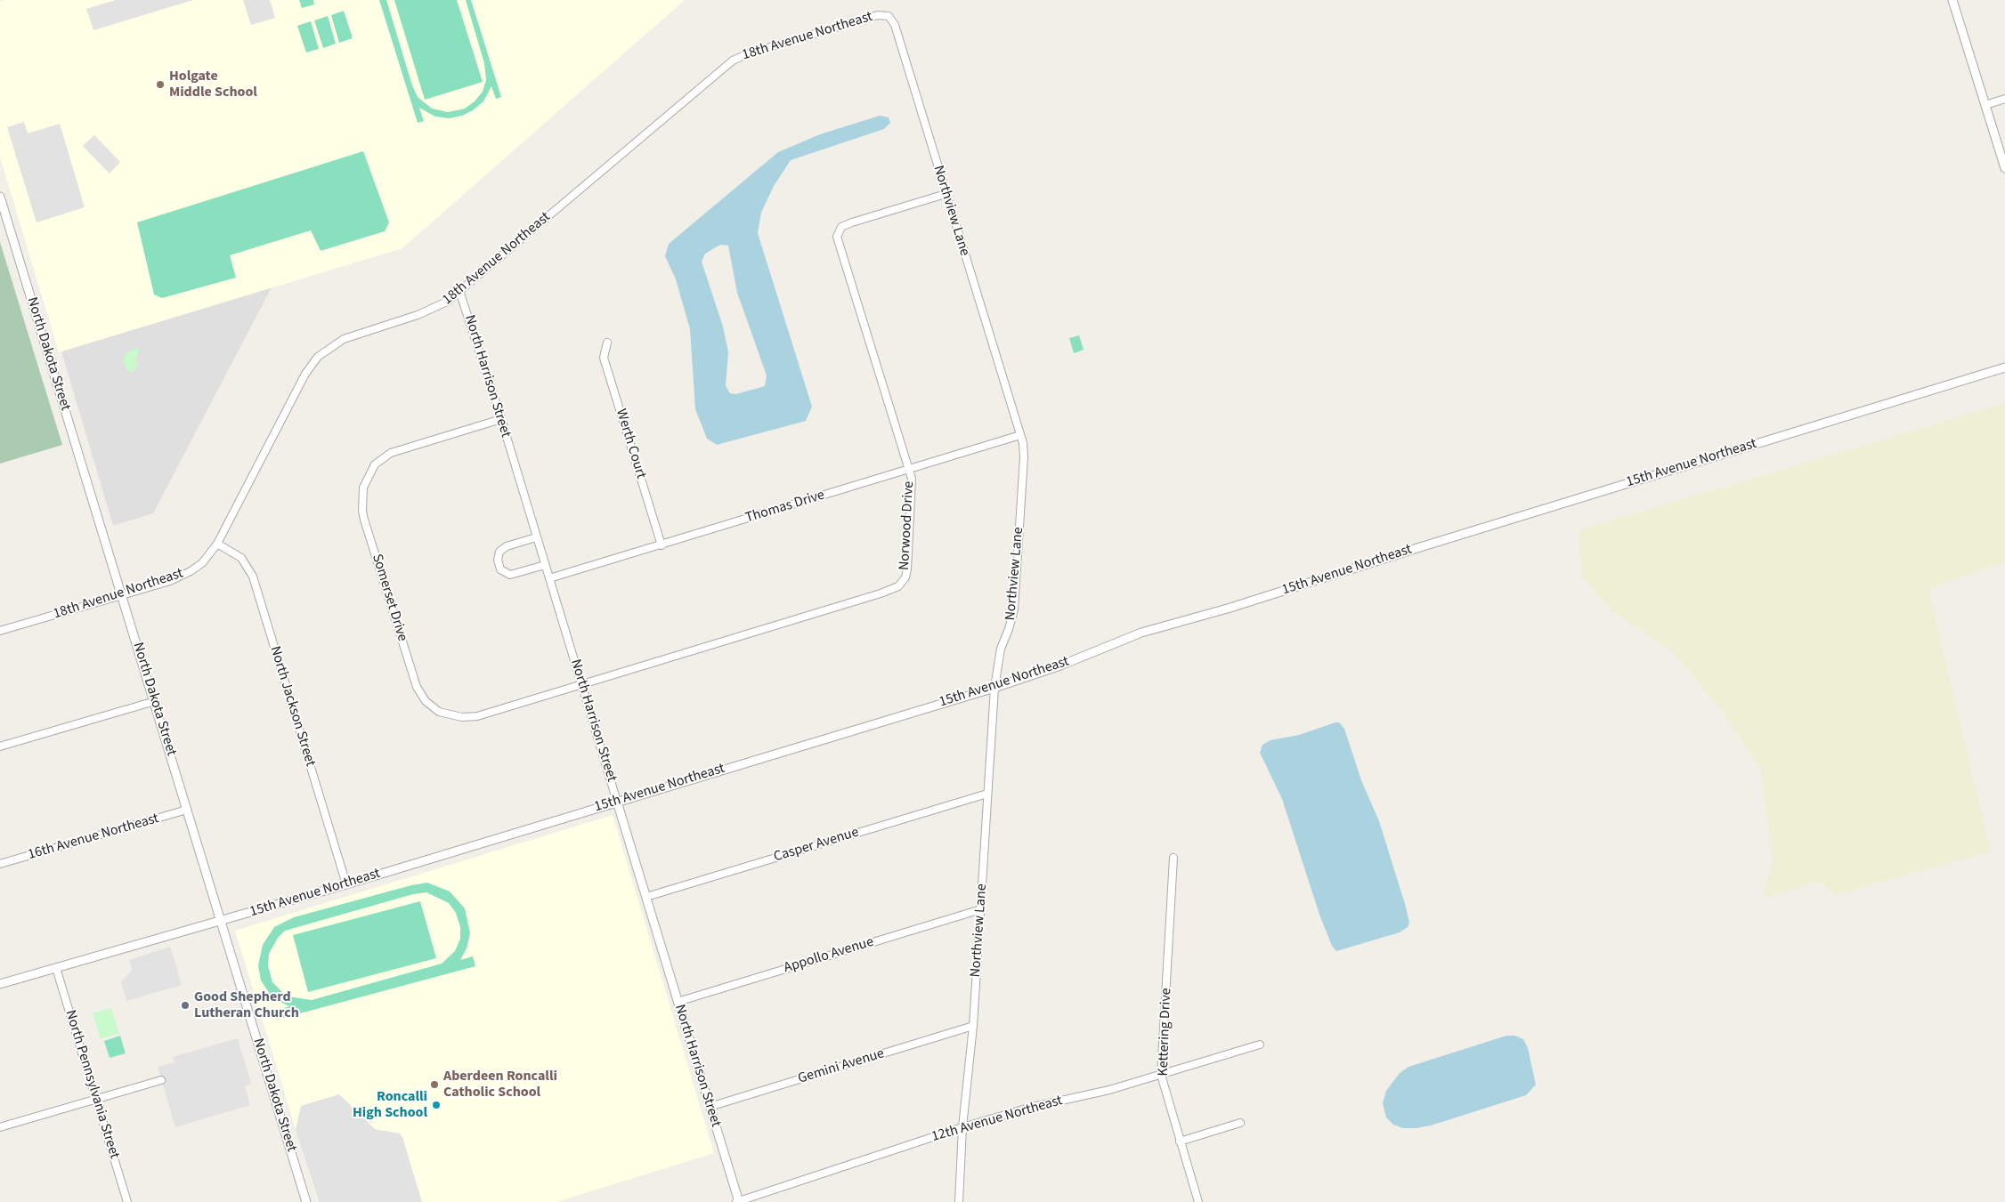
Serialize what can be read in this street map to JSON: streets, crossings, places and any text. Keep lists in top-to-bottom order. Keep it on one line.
{"streets":{"street":["18th Avenue Northeast","Northview Lane","North Dakota Street","North Harrison Street","Werth Court","15th Avenue Northeast","Thomas Drive","Norwood Drive","Somerset Drive","North Jackson Street","16th Avenue Northeast","Casper Avenue","Appollo Avenue","Kettering Drive","Gemini Avenue","North Pennsylvania Street","12th Avenue Northeast"]},"crossings":[["18th Avenue Northeast","Northview Lane"],["18th Avenue Northeast","North Dakota Street"],["18th Avenue Northeast","North Harrison Street"],["18th Avenue Northeast","North Jackson Street"],["Northview Lane","15th Avenue Northeast"],["Northview Lane","Thomas Drive"],["Northview Lane","Norwood Drive"],["Northview Lane","Casper Avenue"],["Northview Lane","Appollo Avenue"],["Northview Lane","Gemini Avenue"],["Northview Lane","12th Avenue Northeast"],["North Dakota Street","15th Avenue Northeast"],["North Dakota Street","16th Avenue Northeast"],["North Harrison Street","15th Avenue Northeast"],["North Harrison Street","Thomas Drive"],["North Harrison Street","Norwood Drive"],["North Harrison Street","Somerset Drive"],["North Harrison Street","Casper Avenue"],["North Harrison Street","Appollo Avenue"],["North Harrison Street","Gemini Avenue"],["North Harrison Street","12th Avenue Northeast"],["Werth Court","Thomas Drive"],["15th Avenue Northeast","North Jackson Street"],["15th Avenue Northeast","North Pennsylvania Street"],["Thomas Drive","Norwood Drive"],["Norwood Drive","Somerset Drive"],["Kettering Drive","12th Avenue Northeast"]],"places":["Holgate Middle School","Good Shepherd Lutheran Church","Aberdeen Roncalli Catholic School","Roncalli High School"]}
